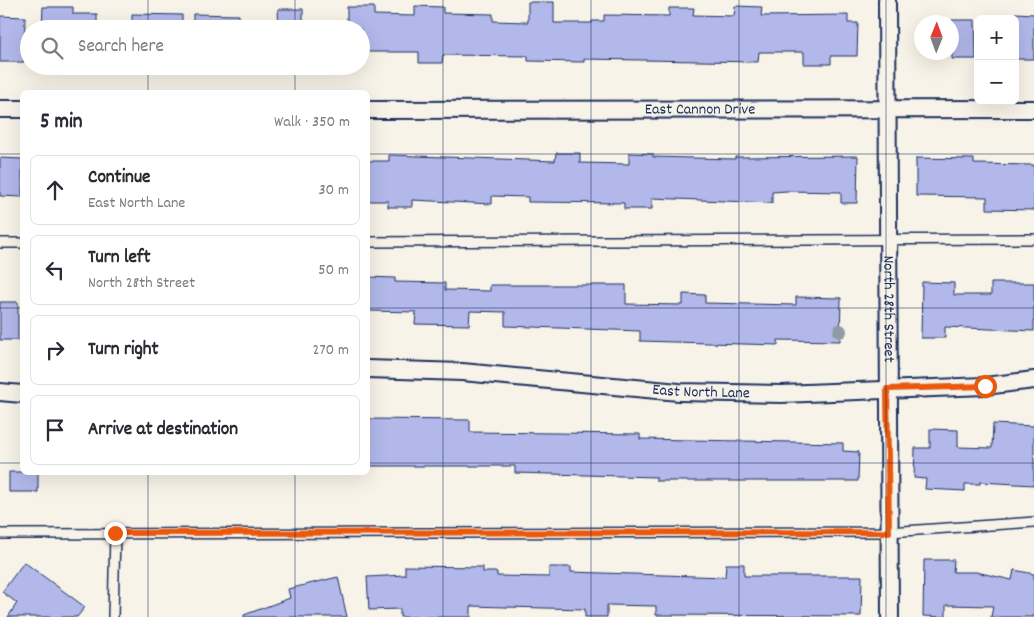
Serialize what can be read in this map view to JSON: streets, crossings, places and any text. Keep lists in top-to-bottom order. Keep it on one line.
{"streets":{"street":["East Cannon Drive","North 28th Street","East North Lane"]},"crossings":[["East Cannon Drive","North 28th Street"],["North 28th Street","East North Lane"]],"north":"top","page":{"map_buttons":["+","−"],"search":"Search here","heading":["5 min","Walk · 350 m"],"list":[["Continue","East North Lane","30 m"],["Turn left","North 28th Street","50 m"],["Turn right","270 m"],"Arrive at destination"]}}
